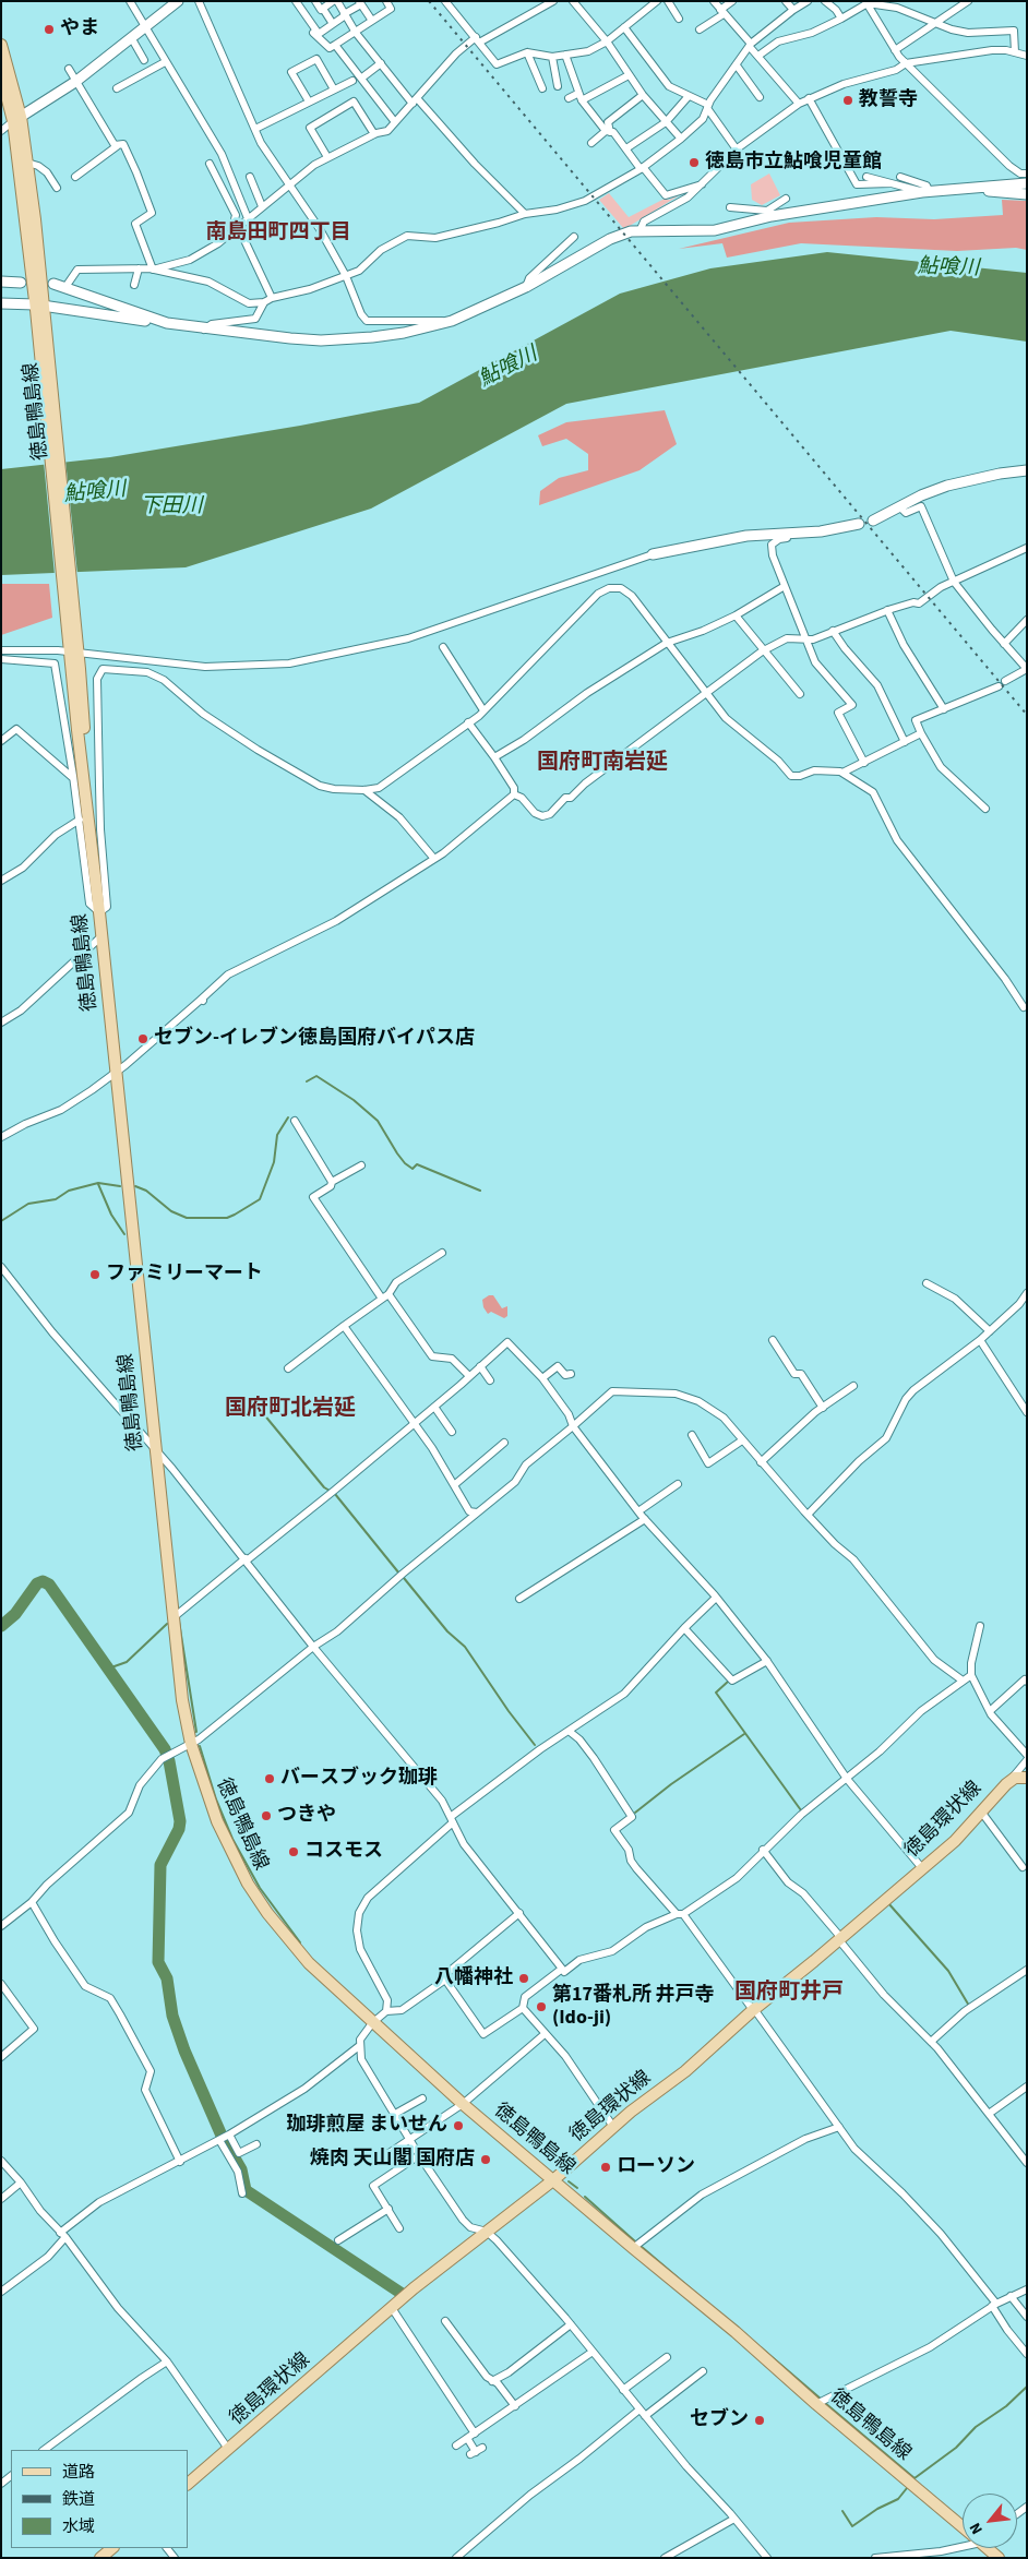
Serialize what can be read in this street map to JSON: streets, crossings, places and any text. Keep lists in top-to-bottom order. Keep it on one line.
{"streets":{"main road":["徳島鴨島線","徳島環状線"]},"crossings":[["徳島鴨島線","徳島環状線"]],"districts":["南島田町四丁目","国府町南岩延","国府町北岩延","国府町井戸"],"water":["鮎喰川","下田川"],"places":["やま","教誓寺","徳島市立鮎喰児童館","セブン-イレブン徳島国府バイパス店","ファミリーマート","バースブック珈琲","つきや","コスモス","八幡神社","第17番札所 井戸寺 (Ido-ji)","珈琲煎屋 まいせん","焼肉 天山閣 国府店","ローソン","セブン"],"legend":["道路","鉄道","水域"],"north":"bottom left"}
